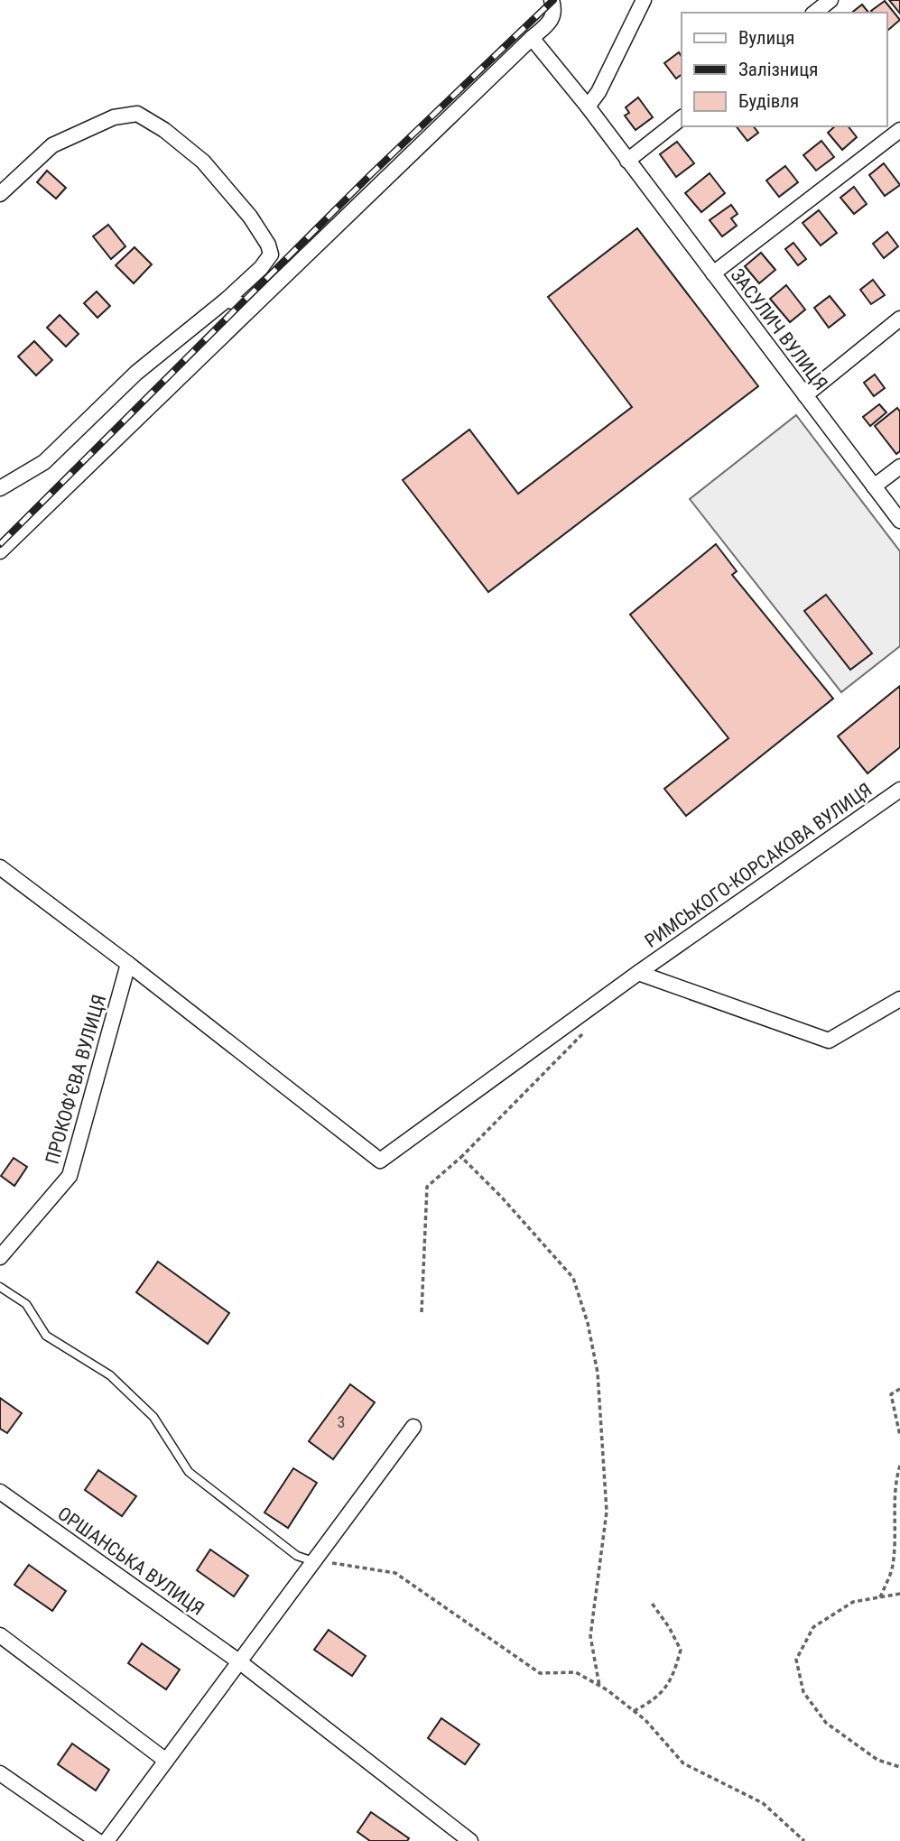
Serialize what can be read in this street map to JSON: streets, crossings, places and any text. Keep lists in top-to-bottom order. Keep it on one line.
{"streets":{"street":["ЗАСУЛИЧ ВУЛИЦЯ","РИМСЬКОГО-КОРСАКОВА ВУЛИЦЯ","ПРОКОФ’ЄВА ВУЛИЦЯ","ОРШАНСЬКА ВУЛИЦЯ"]},"crossings":[["РИМСЬКОГО-КОРСАКОВА ВУЛИЦЯ","ПРОКОФ’ЄВА ВУЛИЦЯ"]],"house_numbers":["3"],"legend":["Вулиця","Залізниця","Будівля"]}
